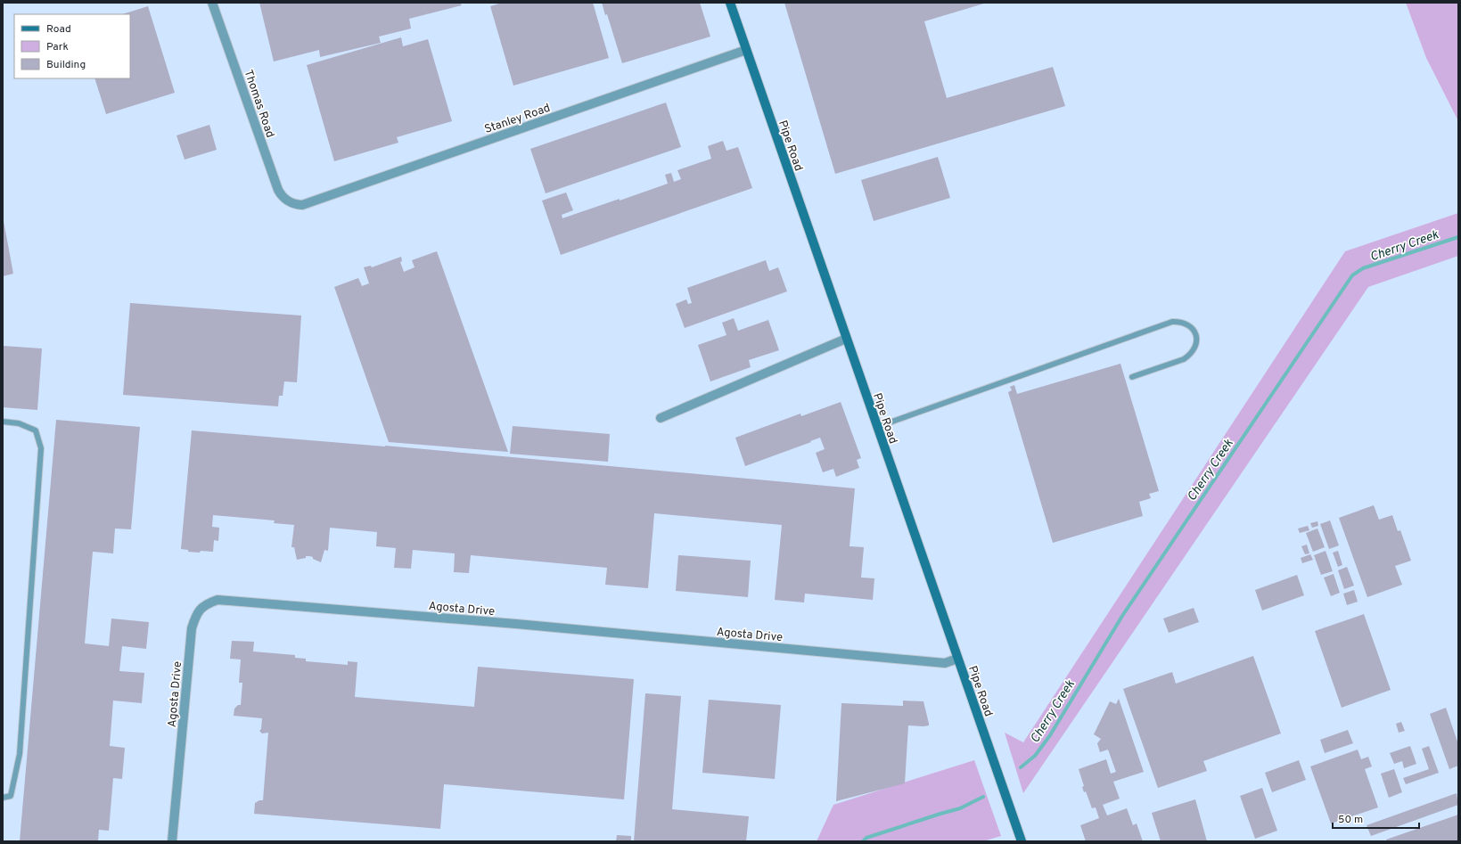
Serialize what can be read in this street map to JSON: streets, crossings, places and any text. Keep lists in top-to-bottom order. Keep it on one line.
{"streets":{"street":["Thomas Road","Stanley Road","Pipe Road","Agosta Drive"]},"crossings":[["Thomas Road","Stanley Road"],["Stanley Road","Pipe Road"],["Pipe Road","Agosta Drive"]],"water":["Cherry Creek"],"legend":["Road","Park","Building"],"scale_bar":"50 m"}
